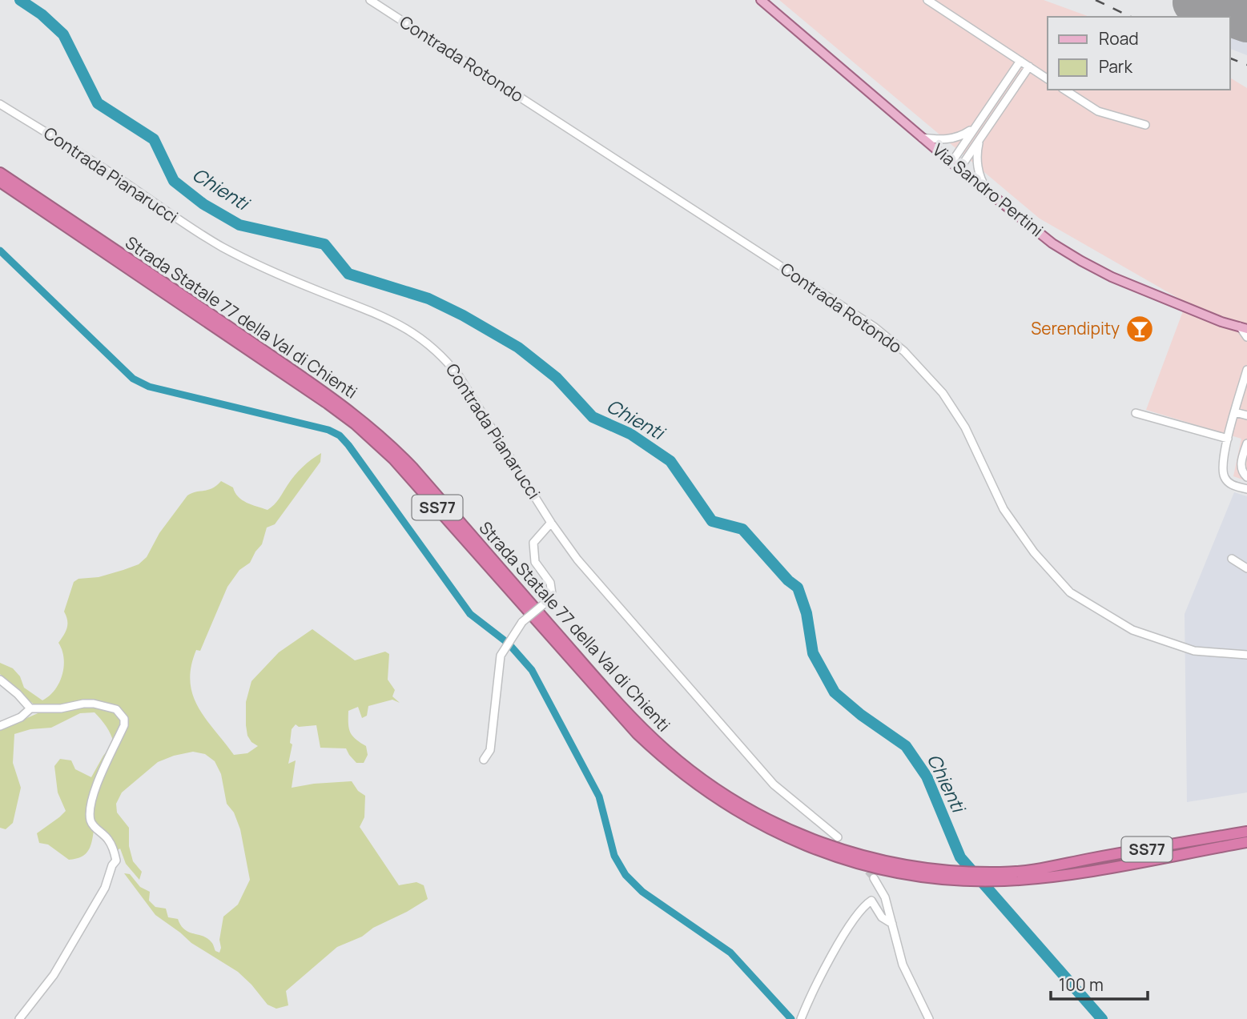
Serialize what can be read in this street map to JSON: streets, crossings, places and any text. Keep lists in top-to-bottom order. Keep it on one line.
{"streets":{"highway":["Strada Statale 77 della Val di Chienti","SS77"],"main road":["Via Sandro Pertini"],"street":["Contrada Rotondo","Contrada Pianarucci"]},"water":["Chienti"],"places":{"bar":["Serendipity"]},"legend":["Road","Park"],"scale_bar":"100 m"}
